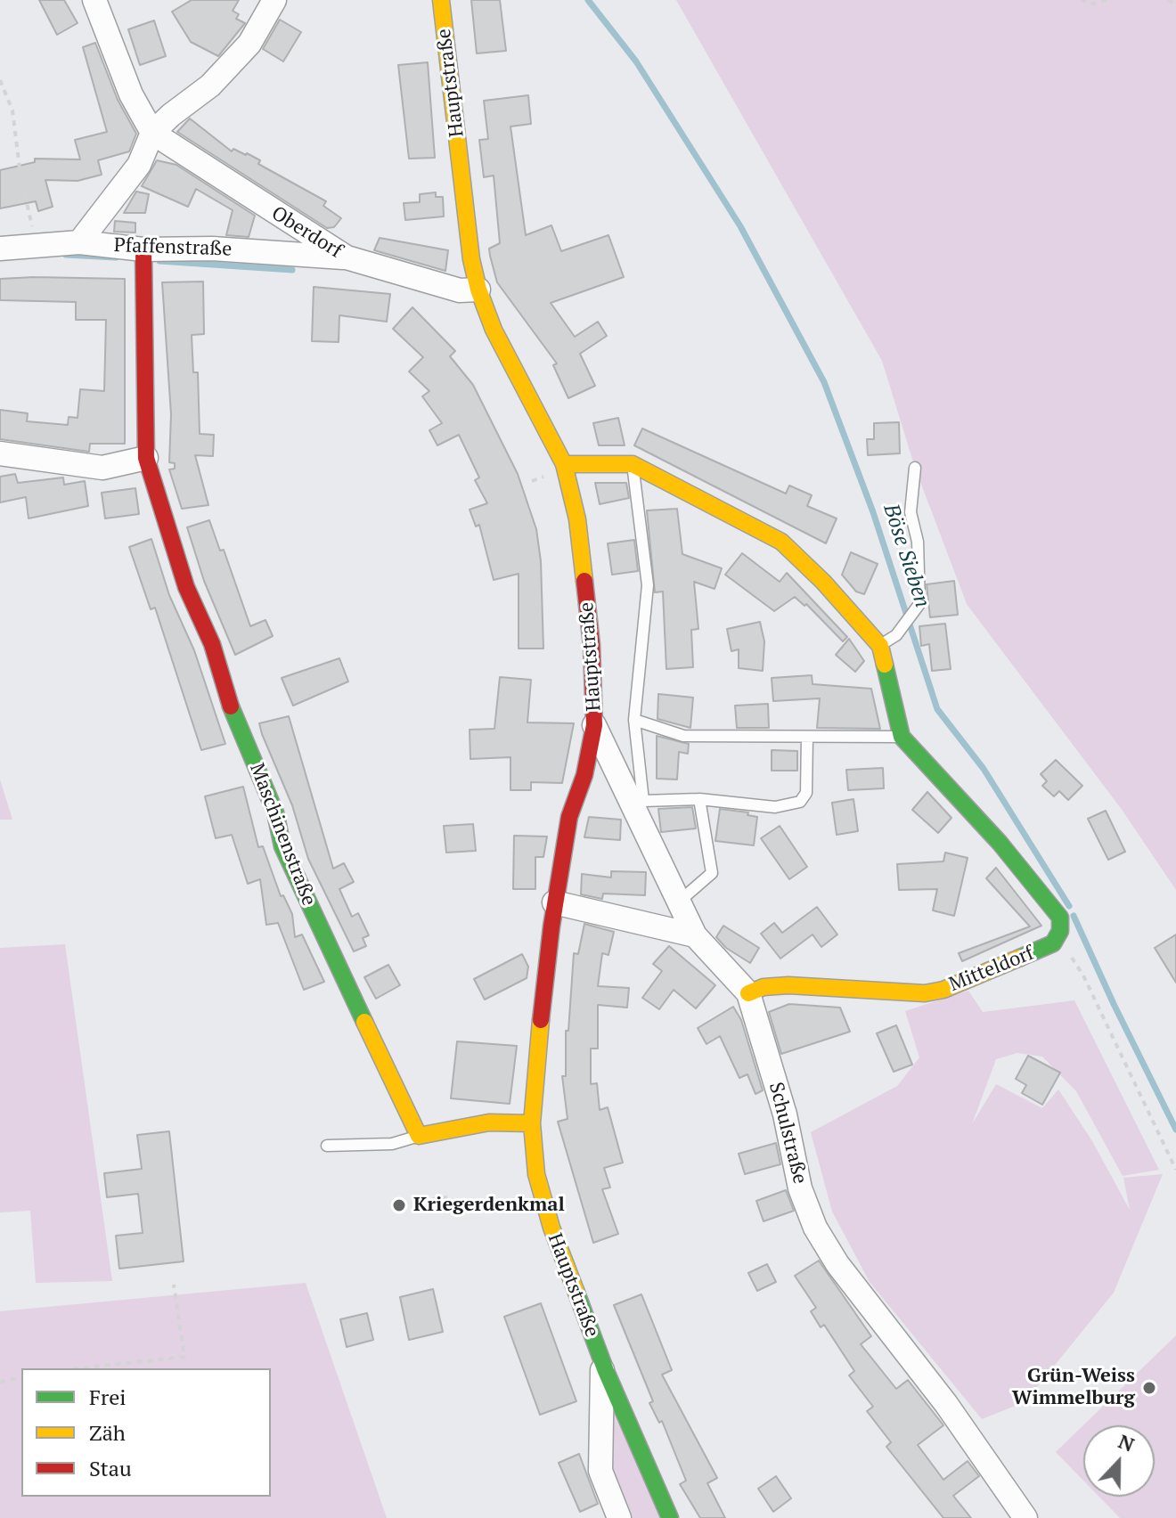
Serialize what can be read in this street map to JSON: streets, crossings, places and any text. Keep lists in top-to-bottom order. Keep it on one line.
{"streets":{"street":["Hauptstraße","Oberdorf","Pfaffenstraße","Maschinenstraße","Mitteldorf","Schulstraße"]},"crossings":[["Hauptstraße","Oberdorf"],["Hauptstraße","Mitteldorf"],["Hauptstraße","Schulstraße"],["Oberdorf","Pfaffenstraße"],["Pfaffenstraße","Maschinenstraße"],["Mitteldorf","Schulstraße"]],"water":["Böse Sieben"],"places":["Kriegerdenkmal","Grün-Weiss Wimmelburg"],"legend":["Frei","Zäh","Stau"],"north":"top"}
